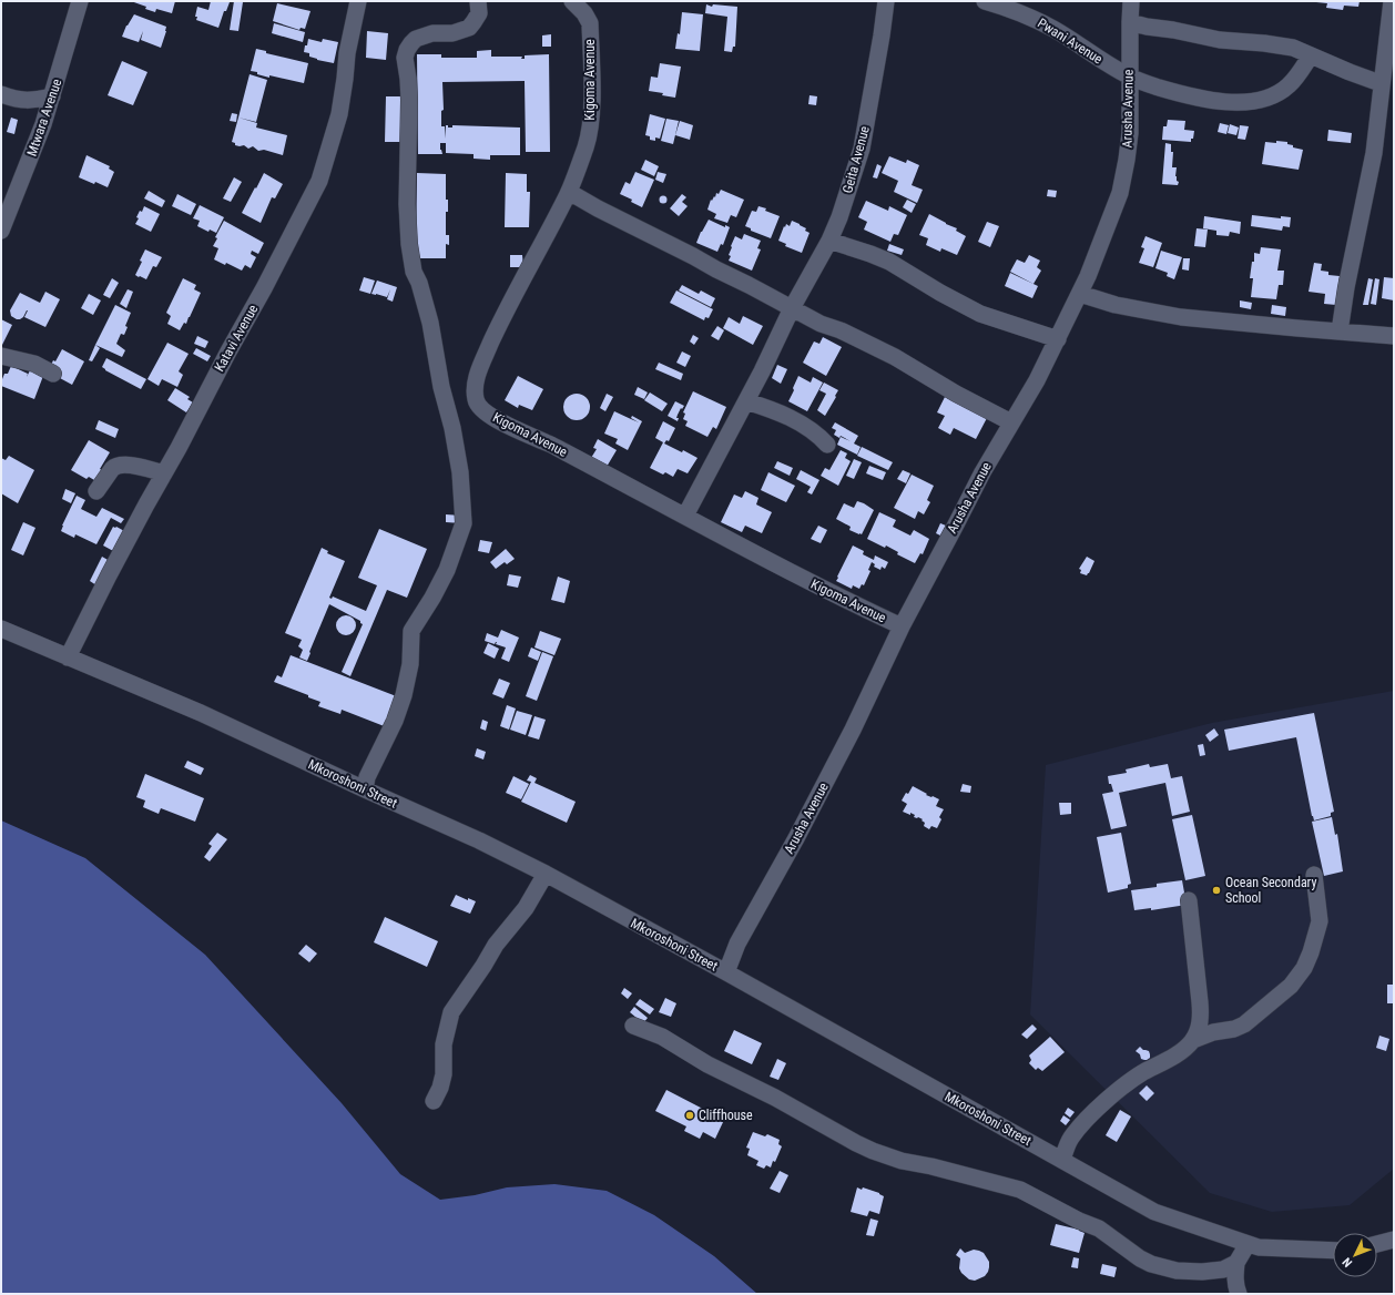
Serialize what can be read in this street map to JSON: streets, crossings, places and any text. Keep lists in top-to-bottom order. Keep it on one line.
{"streets":{"street":["Pwani Avenue","Kigoma Avenue","Arusha Avenue","Mtwara Avenue","Geita Avenue","Katavi Avenue","Mkoroshoni Street"]},"crossings":[["Pwani Avenue","Arusha Avenue"],["Kigoma Avenue","Arusha Avenue"],["Kigoma Avenue","Geita Avenue"],["Arusha Avenue","Mkoroshoni Street"],["Katavi Avenue","Mkoroshoni Street"]],"places":["Ocean Secondary School","Cliffhouse"],"north":"bottom left"}
